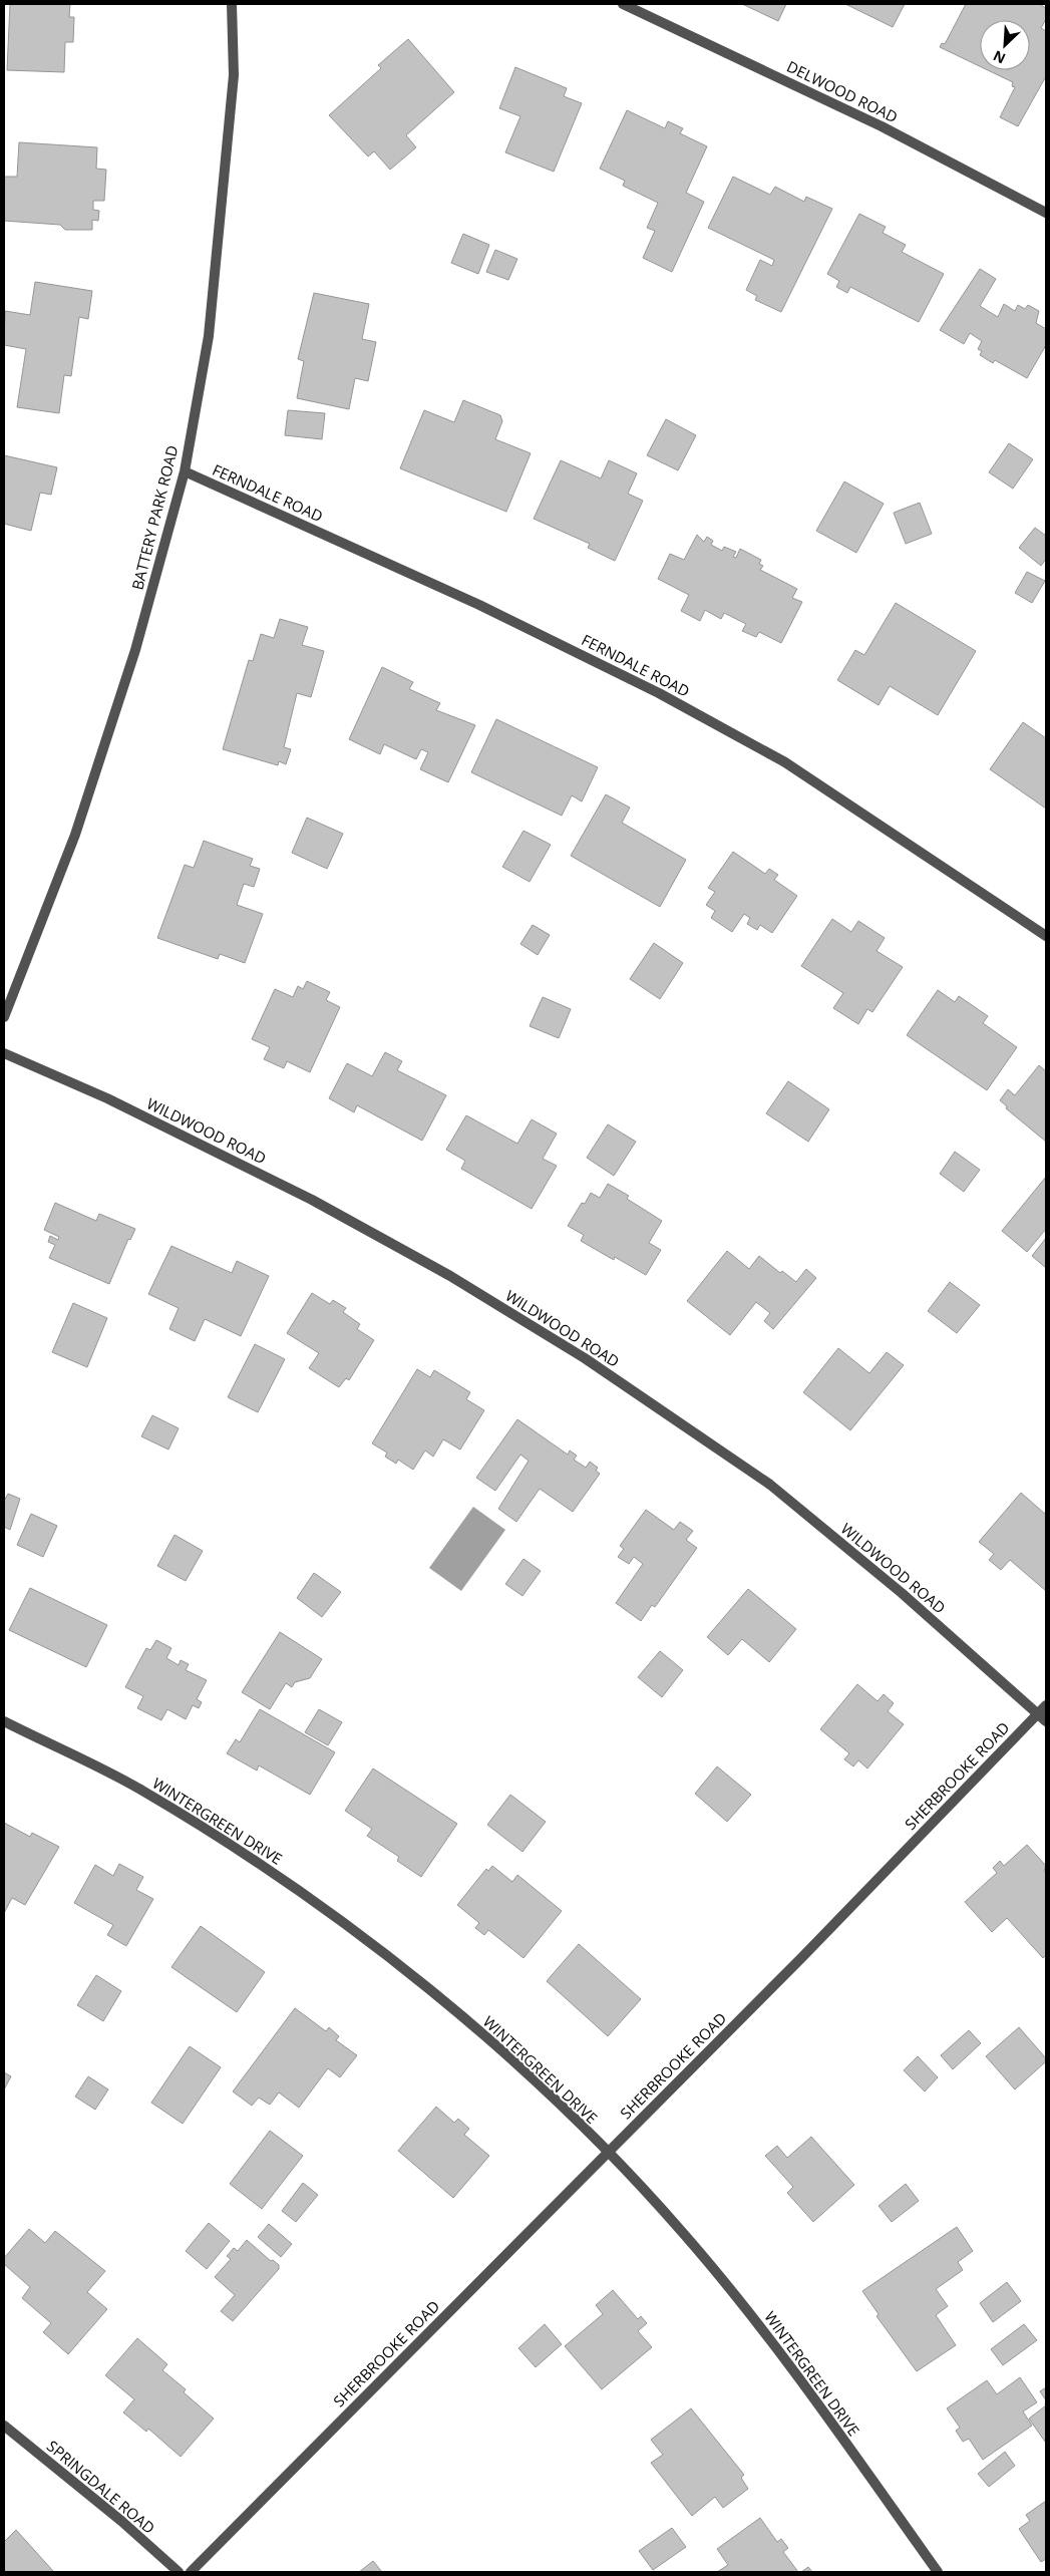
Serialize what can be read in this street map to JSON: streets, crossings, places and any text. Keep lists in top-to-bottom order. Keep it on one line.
{"streets":{"street":["DELWOOD ROAD","FERNDALE ROAD","BATTERY PARK ROAD","WILDWOOD ROAD","SHERBROOKE ROAD","WINTERGREEN DRIVE","SPRINGDALE ROAD"]},"crossings":[["FERNDALE ROAD","BATTERY PARK ROAD"],["WILDWOOD ROAD","SHERBROOKE ROAD"],["SHERBROOKE ROAD","WINTERGREEN DRIVE"]],"north":"bottom left"}
